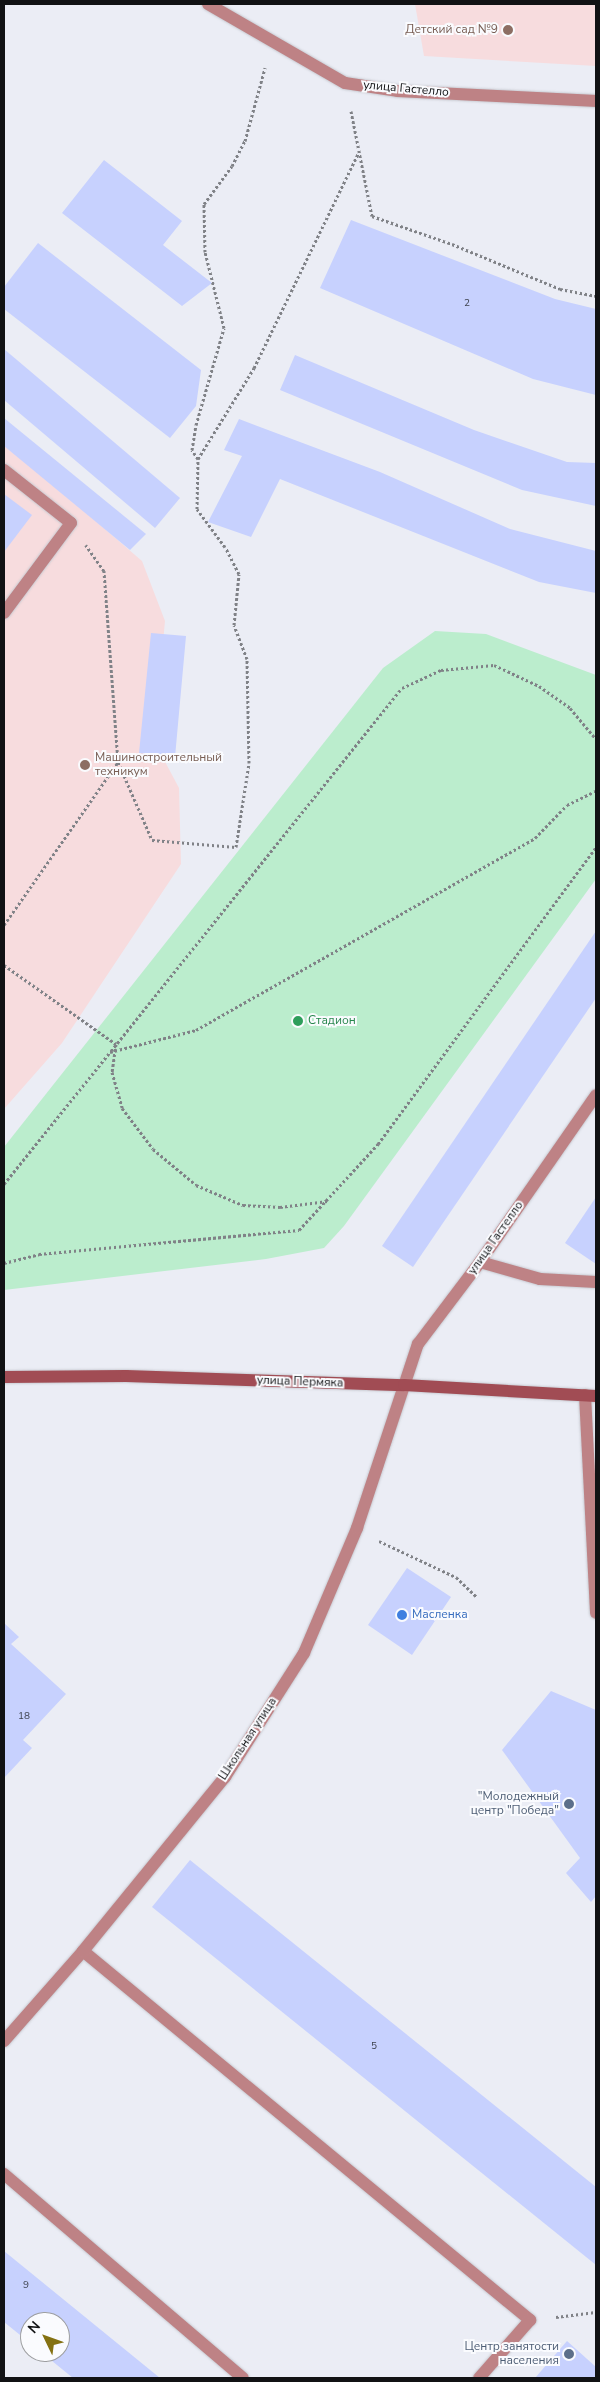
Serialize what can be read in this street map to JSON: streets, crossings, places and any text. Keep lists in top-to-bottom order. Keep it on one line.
{"streets":{"main road":["улица Пермяка"],"street":["улица Гастелло","Школьная улица"]},"crossings":[["улица Гастелло","улица Пермяка"],["улица Гастелло","Школьная улица"],["улица Пермяка","Школьная улица"]],"places":["Детский сад №9","Машиностроительный техникум","Стадион","Масленка","\"Молодежный центр \"Победа\"","Центр занятости населения"],"house_numbers":["2","18","5","9"],"north":"top left"}
